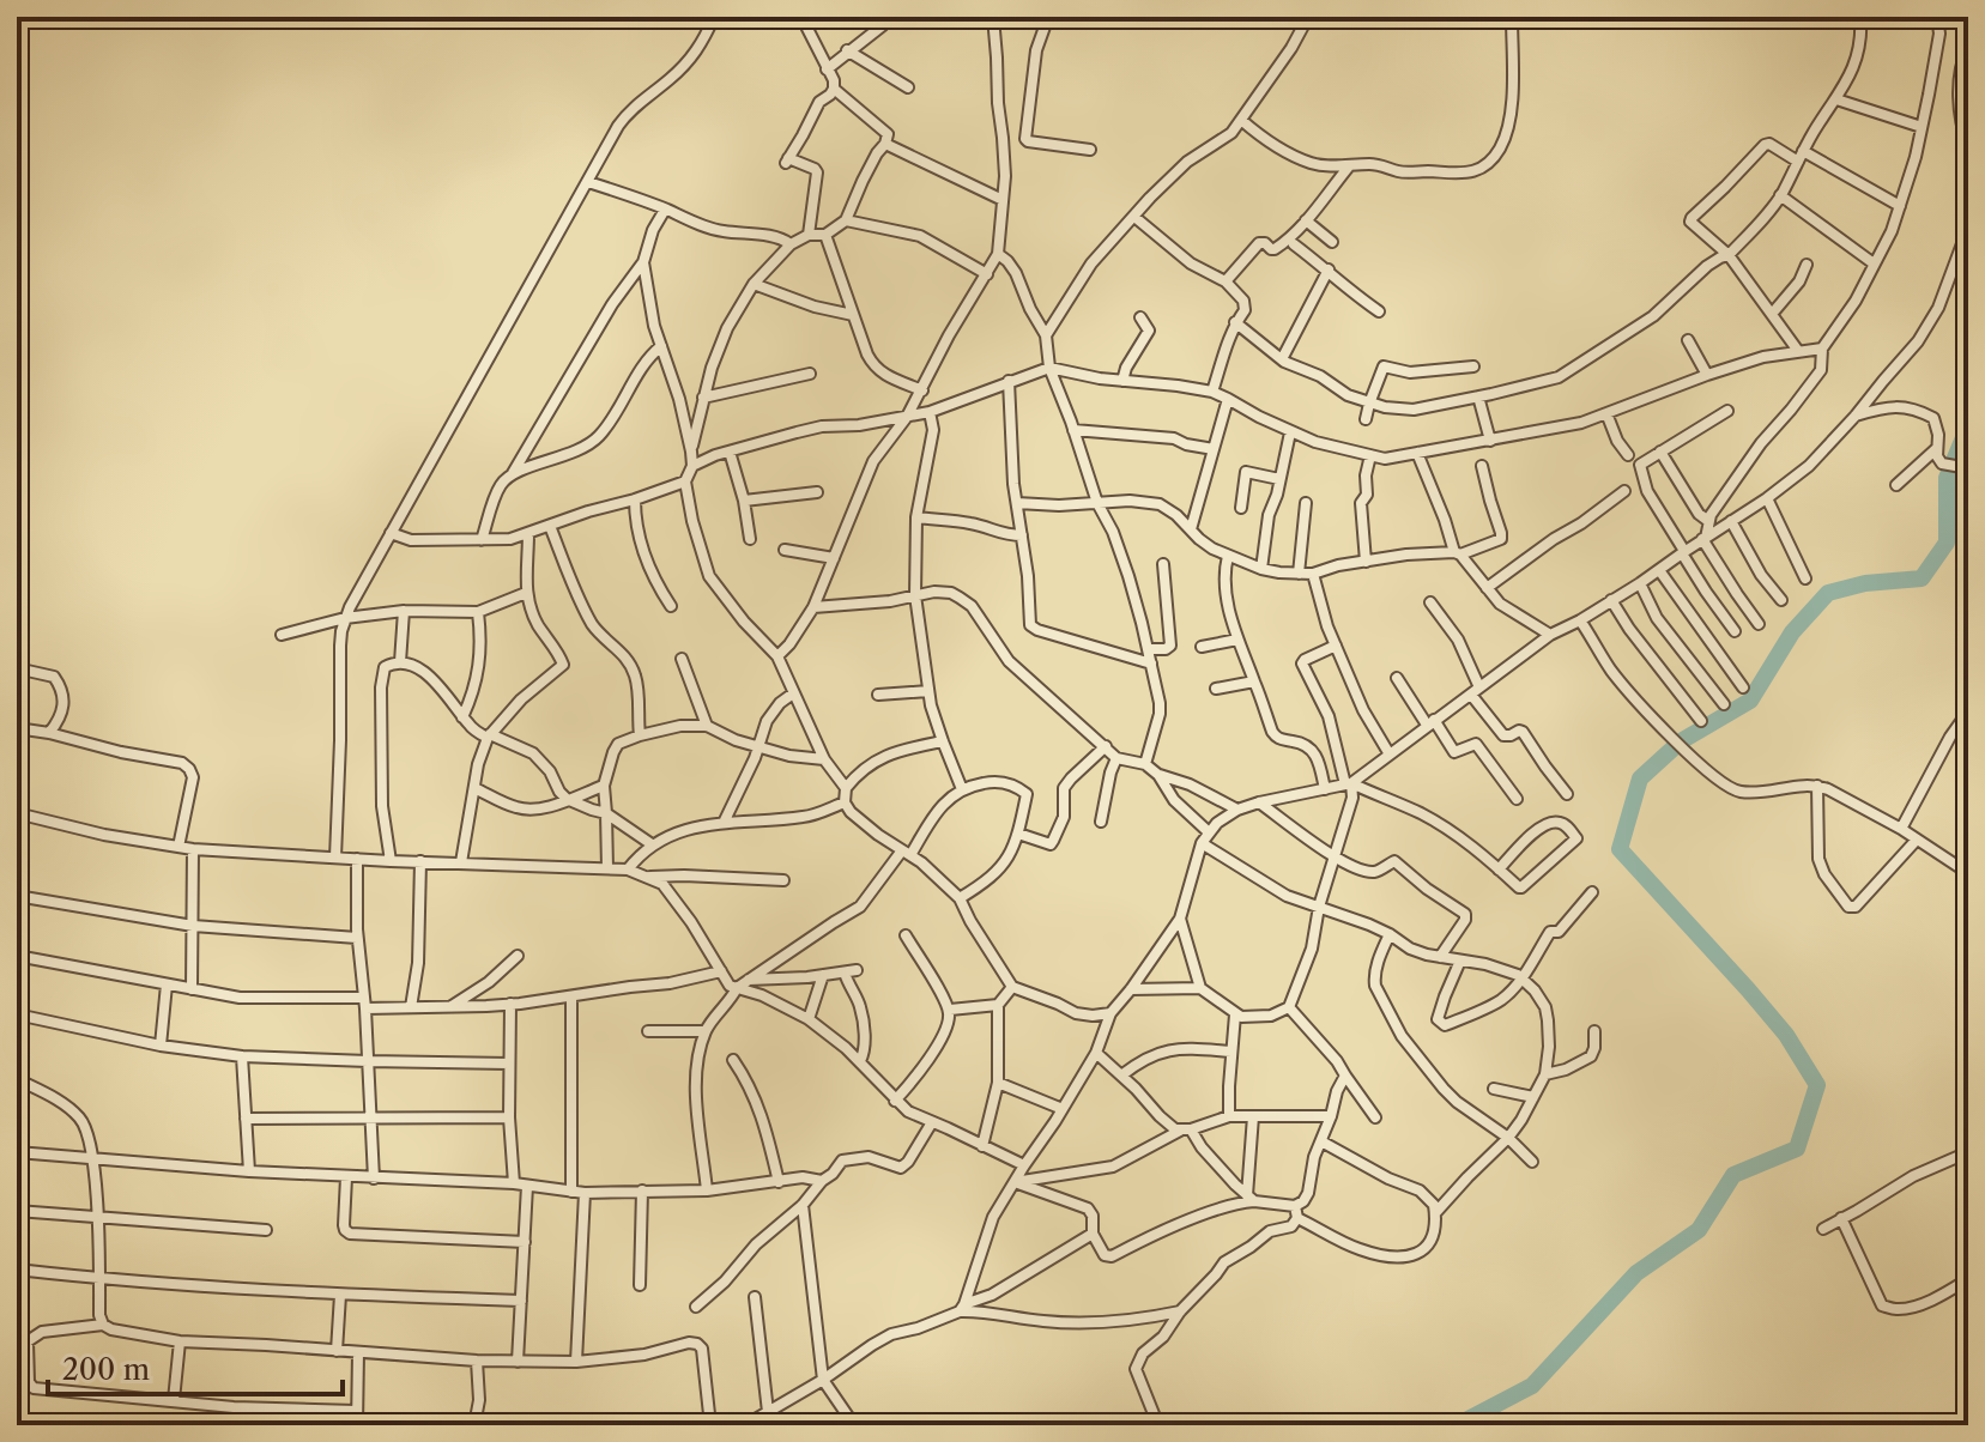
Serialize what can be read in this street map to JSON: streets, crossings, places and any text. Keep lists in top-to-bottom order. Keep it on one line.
{"scale_bar":"200 m"}
